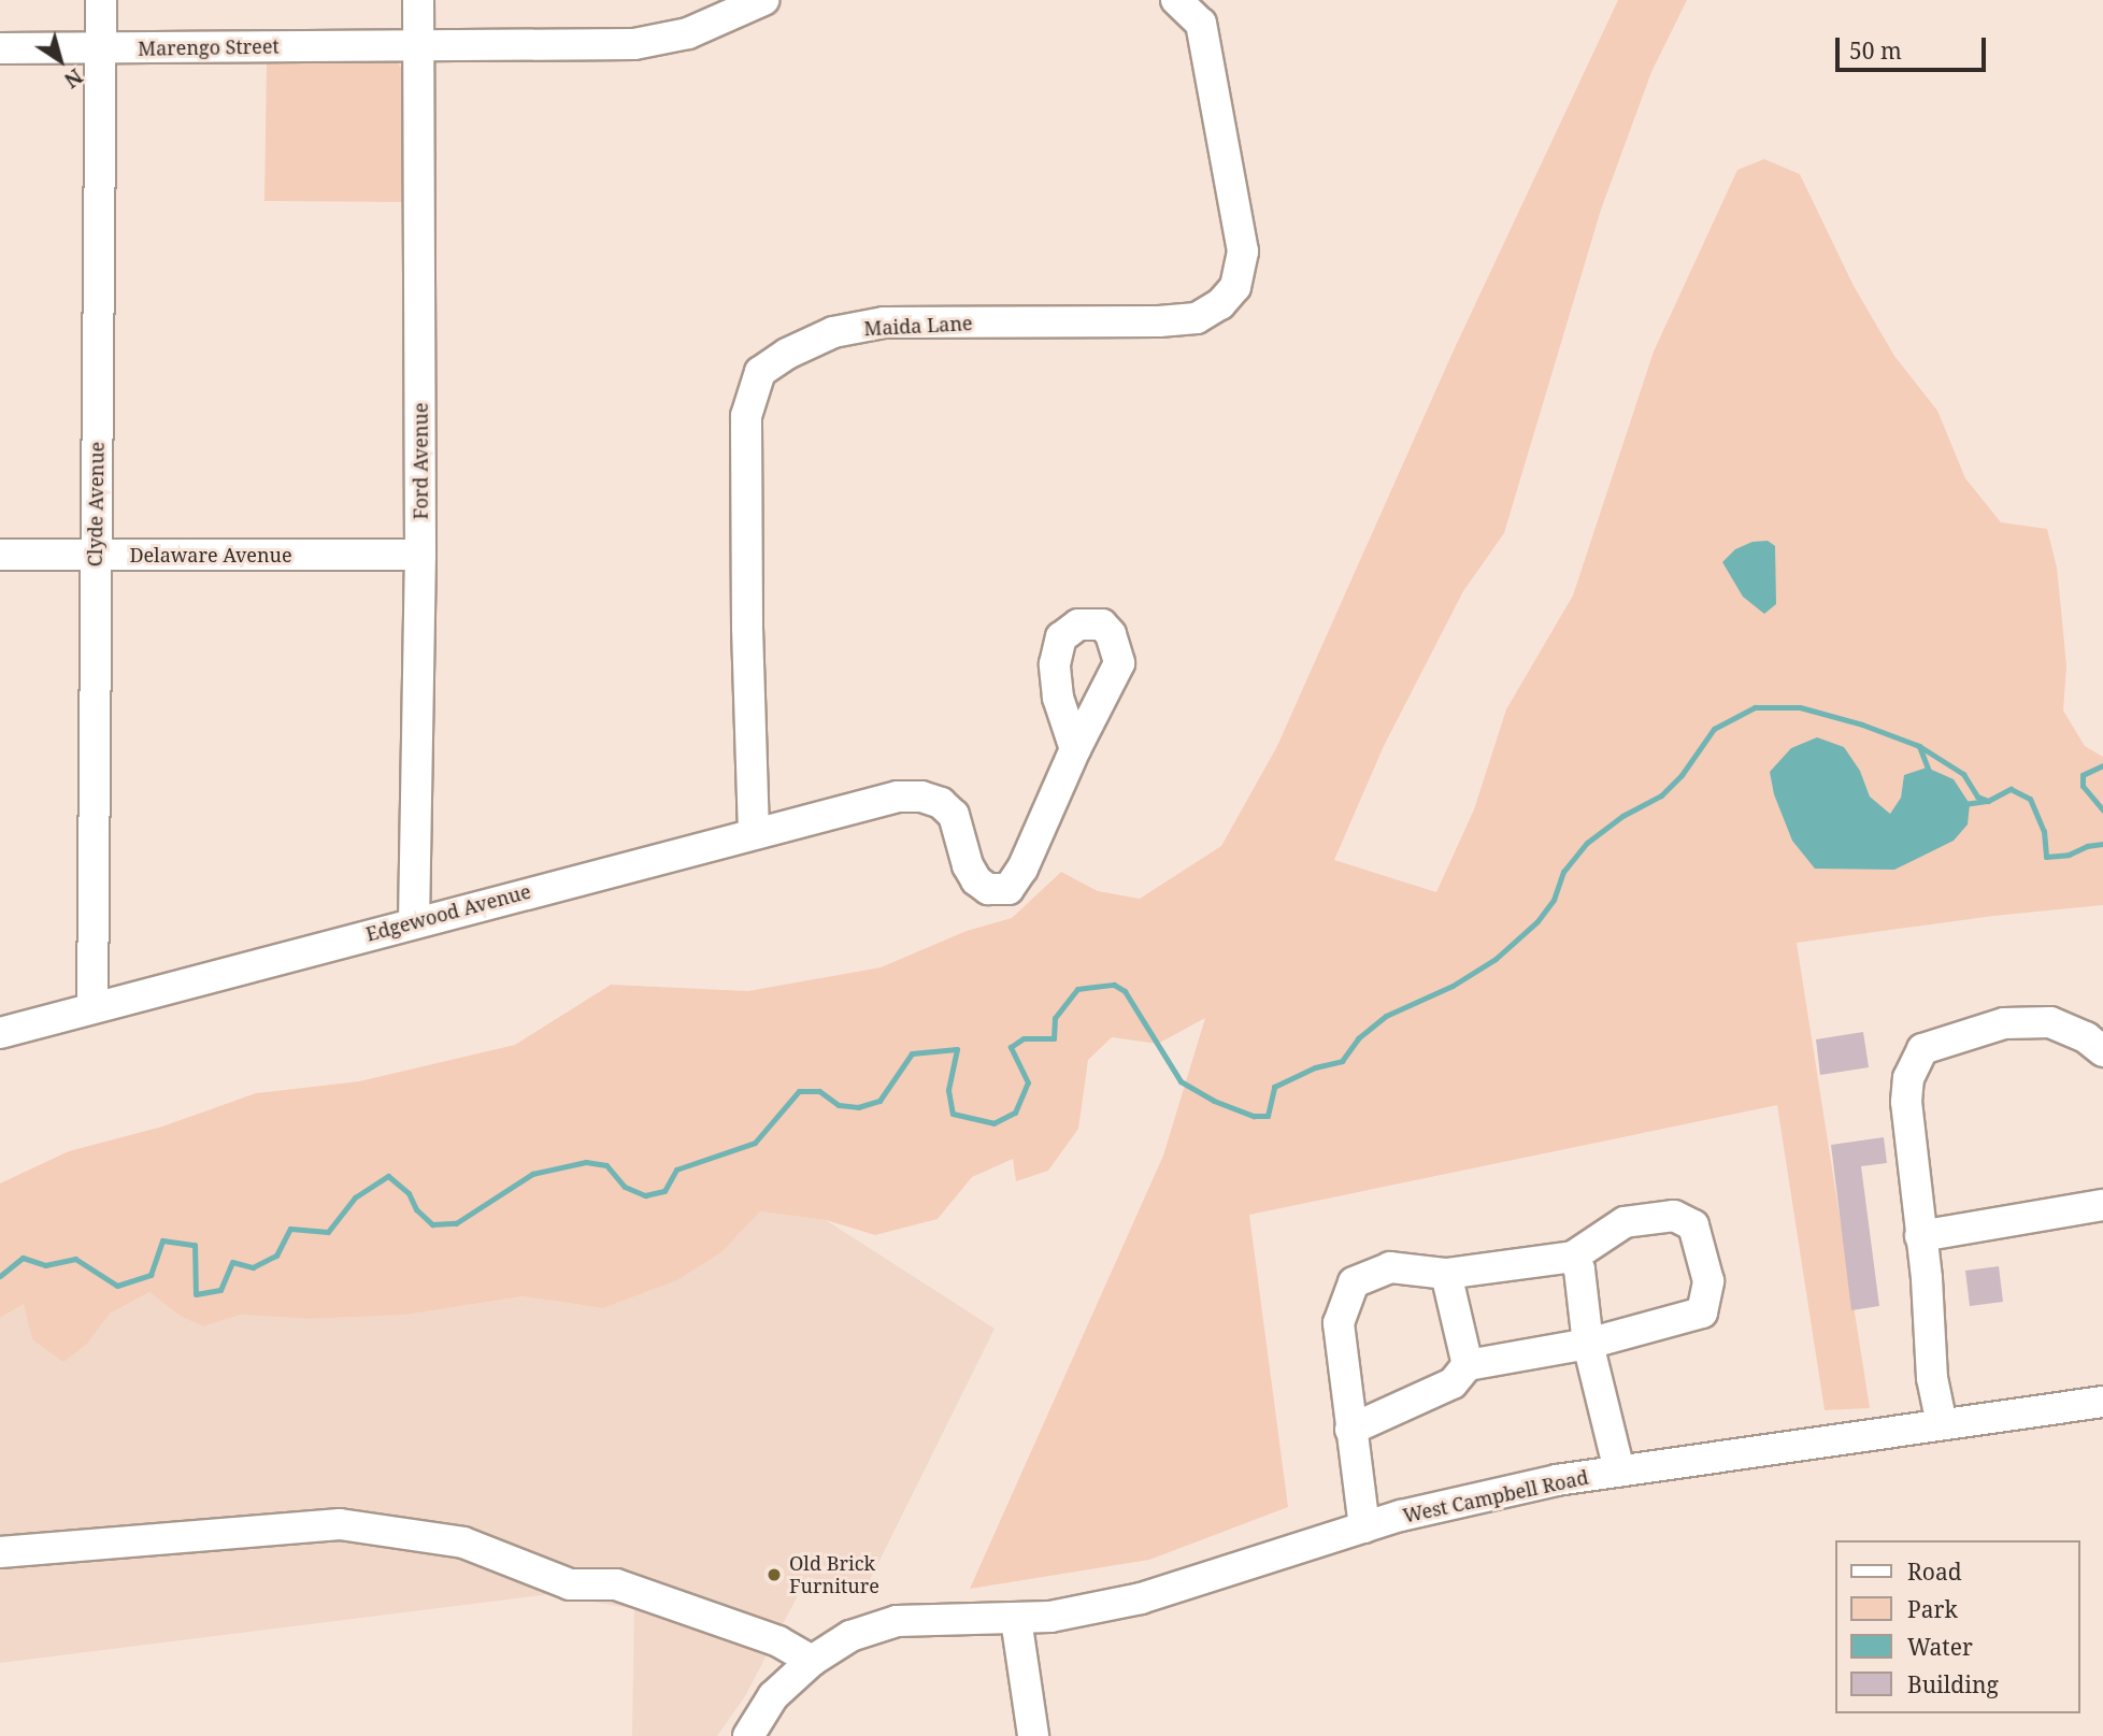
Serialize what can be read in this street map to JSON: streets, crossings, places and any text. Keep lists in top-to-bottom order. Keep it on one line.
{"streets":{"street":["Marengo Street","Maida Lane","Ford Avenue","Clyde Avenue","Delaware Avenue","Edgewood Avenue","West Campbell Road"]},"crossings":[["Marengo Street","Ford Avenue"],["Marengo Street","Clyde Avenue"],["Maida Lane","Edgewood Avenue"],["Ford Avenue","Delaware Avenue"],["Ford Avenue","Edgewood Avenue"],["Clyde Avenue","Delaware Avenue"],["Clyde Avenue","Edgewood Avenue"]],"places":["Old Brick Furniture"],"legend":["Road","Park","Water","Building"],"scale_bar":"50 m","north":"bottom right"}
